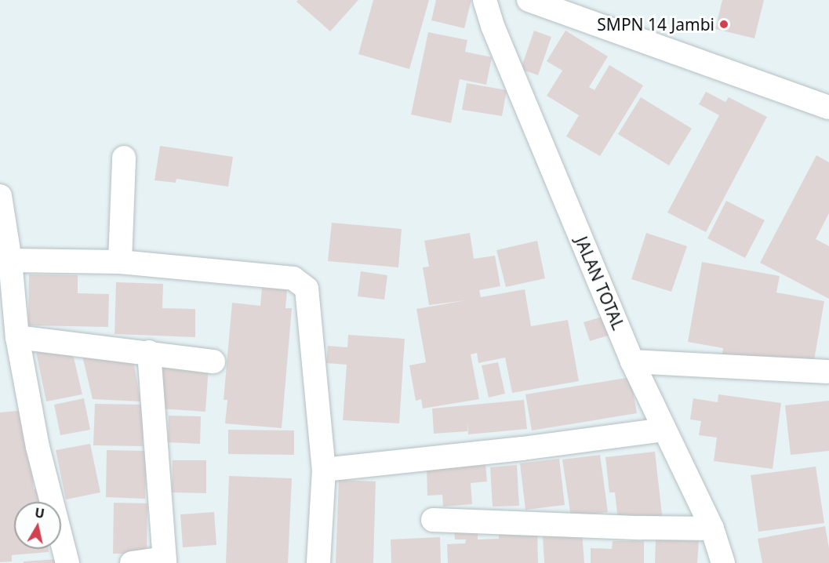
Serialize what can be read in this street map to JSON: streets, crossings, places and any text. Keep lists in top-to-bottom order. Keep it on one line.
{"streets":{"street":["JALAN TOTAL"]},"places":["SMPN 14 Jambi"],"north":"top"}
